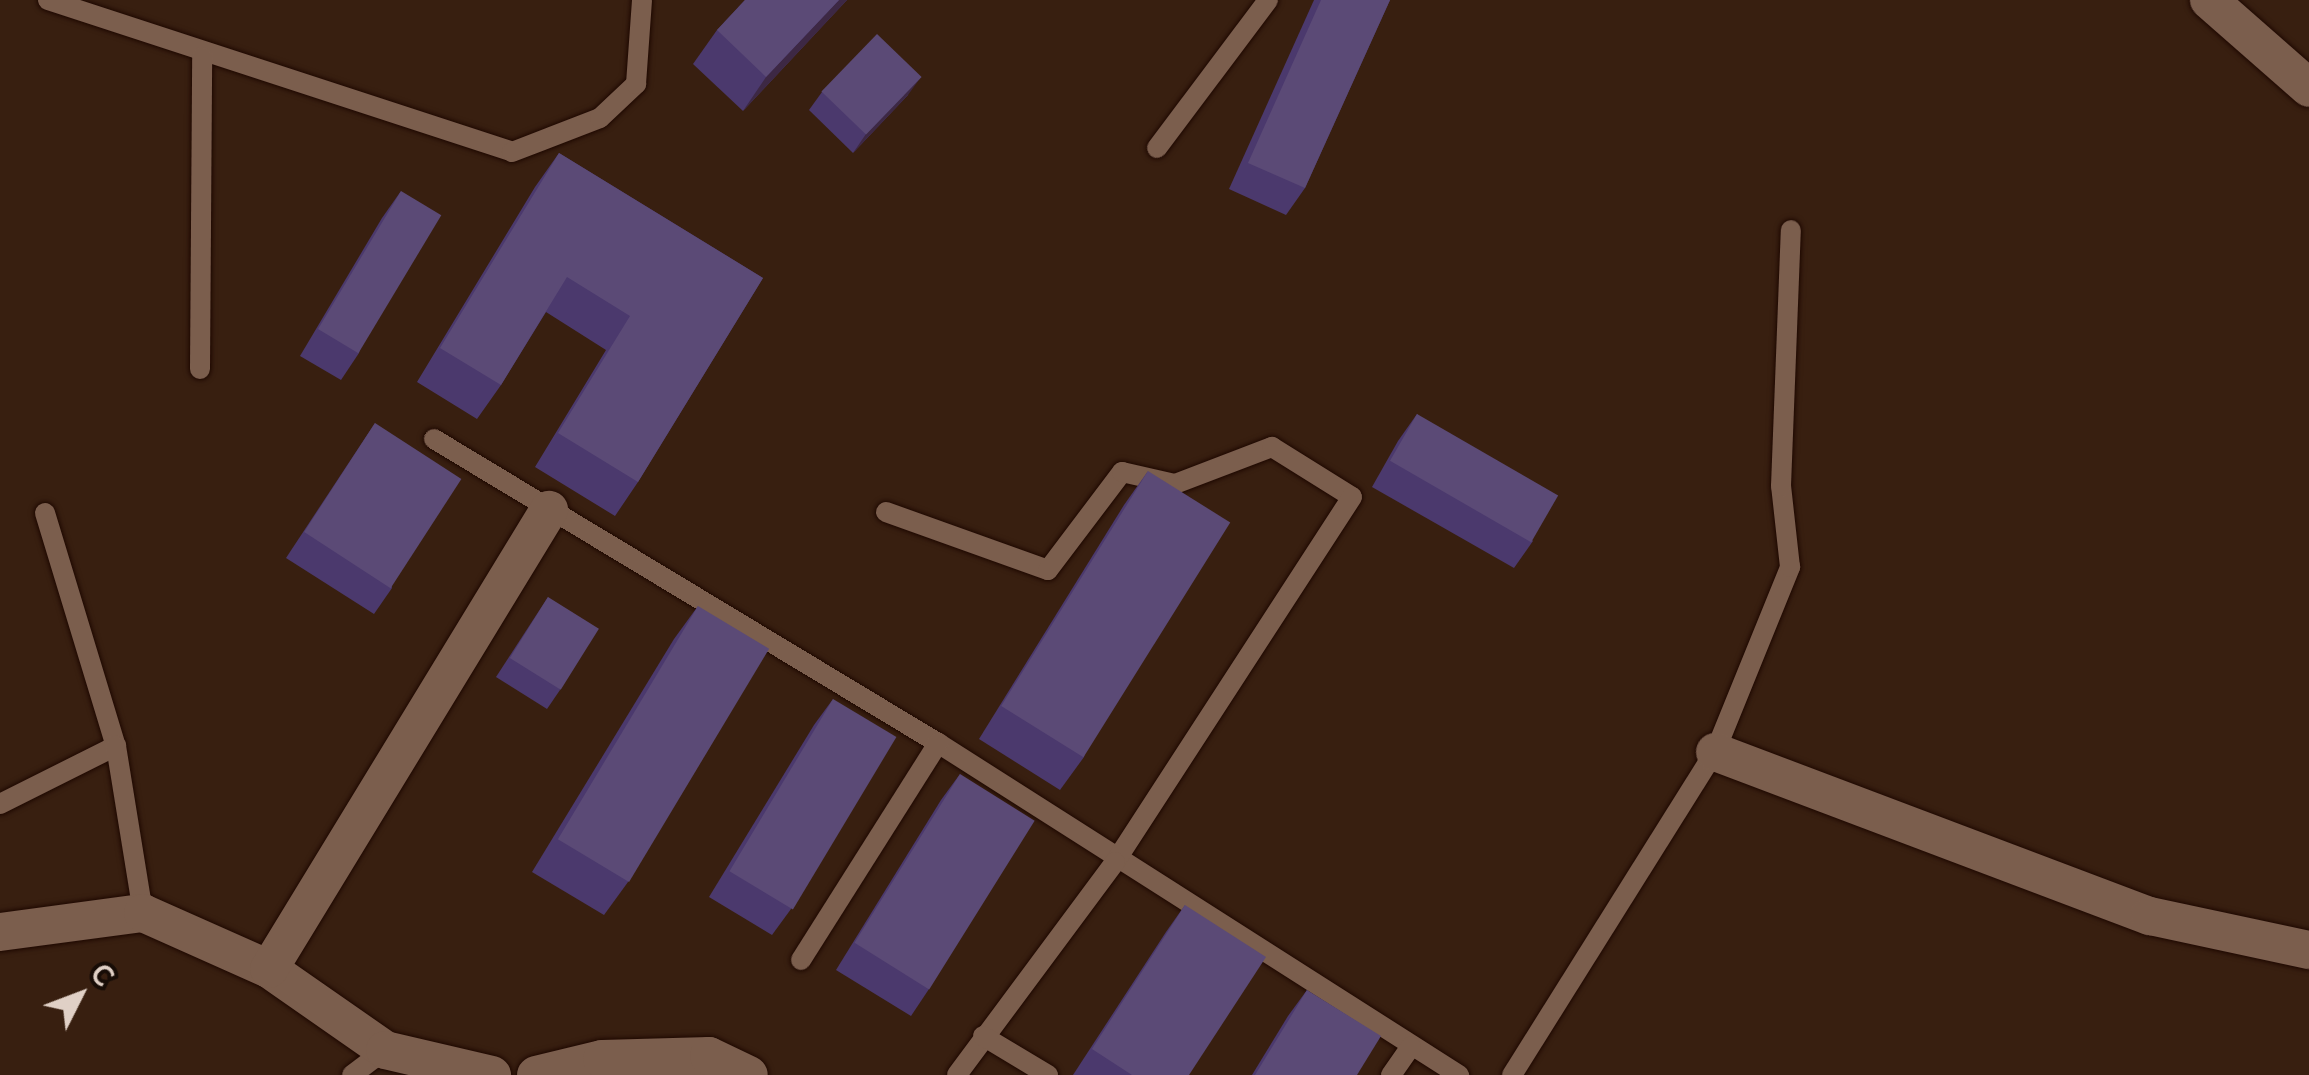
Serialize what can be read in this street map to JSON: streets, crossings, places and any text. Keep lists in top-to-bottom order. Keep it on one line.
{"north":"top right"}
